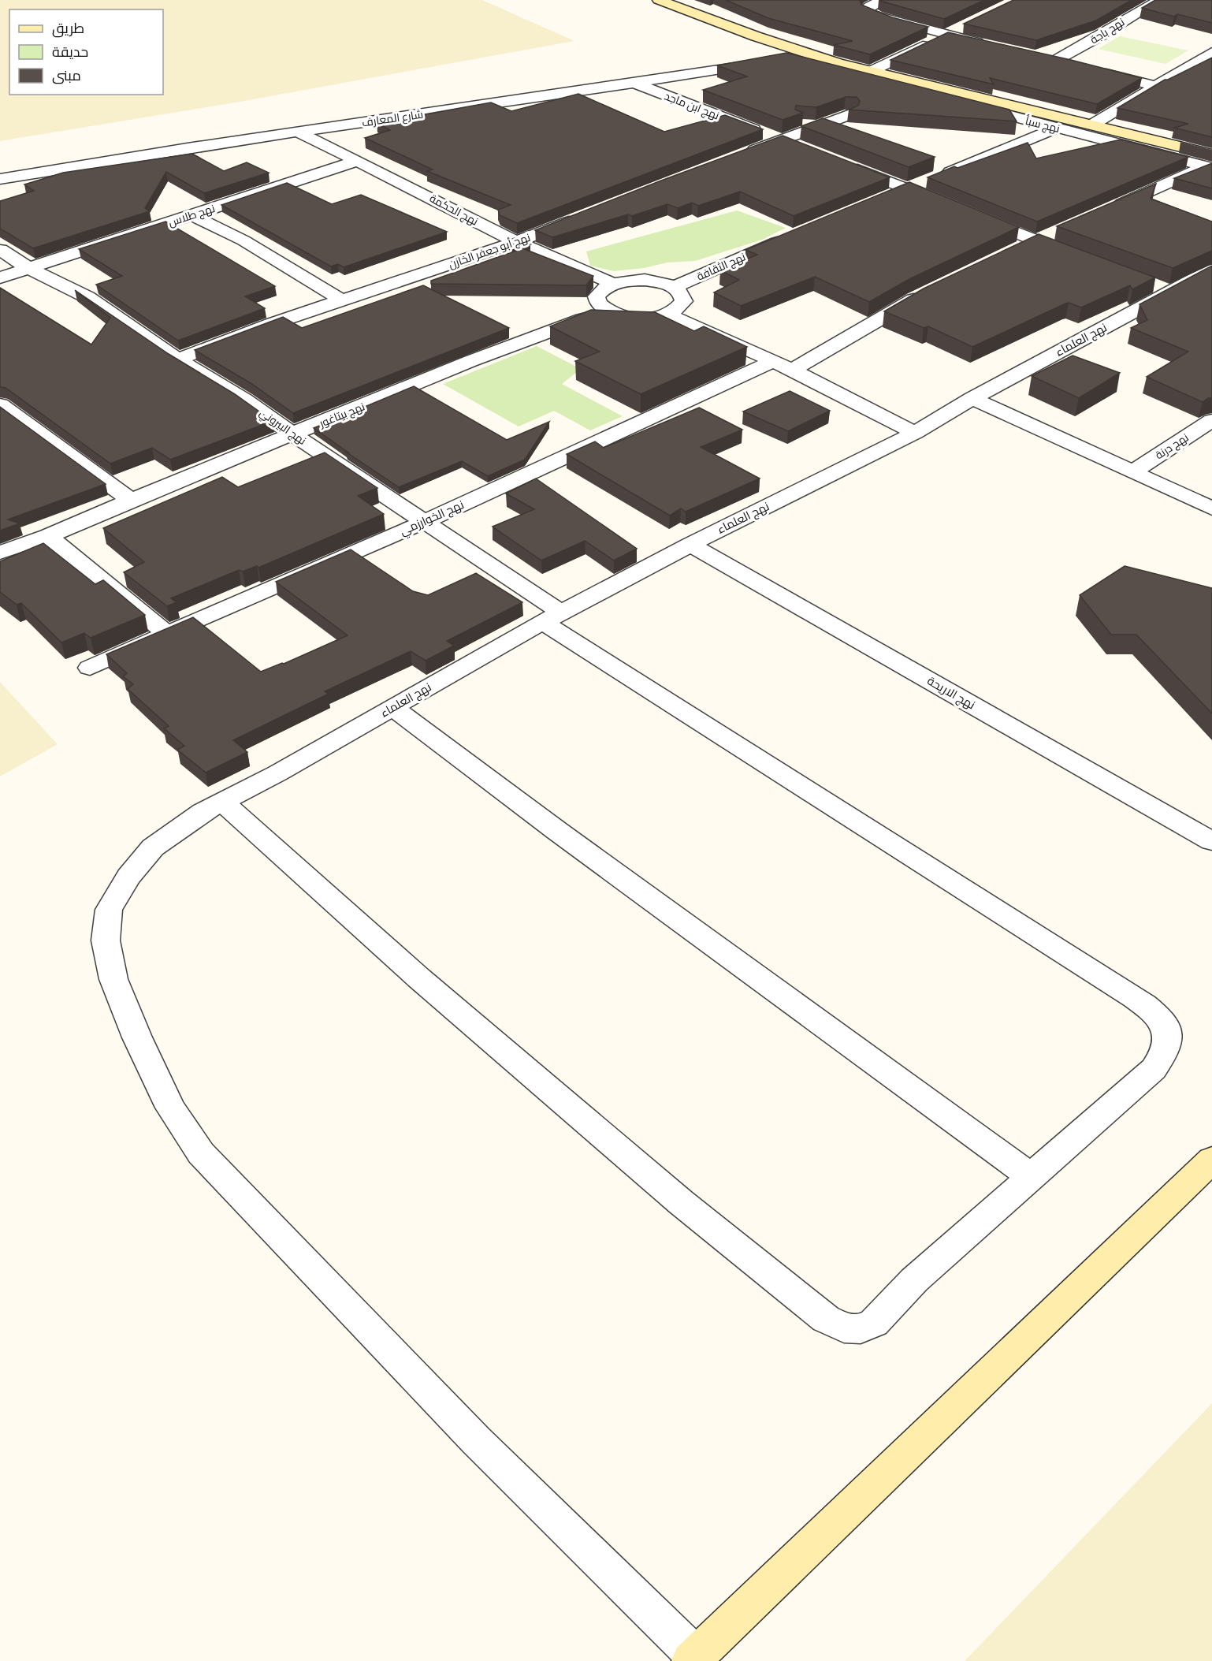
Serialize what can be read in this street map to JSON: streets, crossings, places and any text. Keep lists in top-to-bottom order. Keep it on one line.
{"streets":{"street":["نهج باجة","نهج ابن ماجد","شارع المعارف","نهج سبأ","نهج الحكمة","نهج طلاس","نهج أبو جعفر الخازن","نهج الثقافة","نهج العلماء","نهج بيتاغور","نهج البيروني","نهج درنة","نهج الخوارزمي","نهج الاريحة"]},"crossings":[["نهج ابن ماجد","شارع المعارف"],["شارع المعارف","نهج سبأ"],["شارع المعارف","نهج الحكمة"],["نهج الحكمة","نهج طلاس"],["نهج الحكمة","نهج أبو جعفر الخازن"],["نهج طلاس","نهج البيروني"],["نهج أبو جعفر الخازن","نهج البيروني"],["نهج العلماء","نهج البيروني"],["نهج العلماء","نهج الاريحة"],["نهج بيتاغور","نهج البيروني"],["نهج البيروني","نهج الخوارزمي"]],"legend":["طريق","حديقة","مبنى"]}
